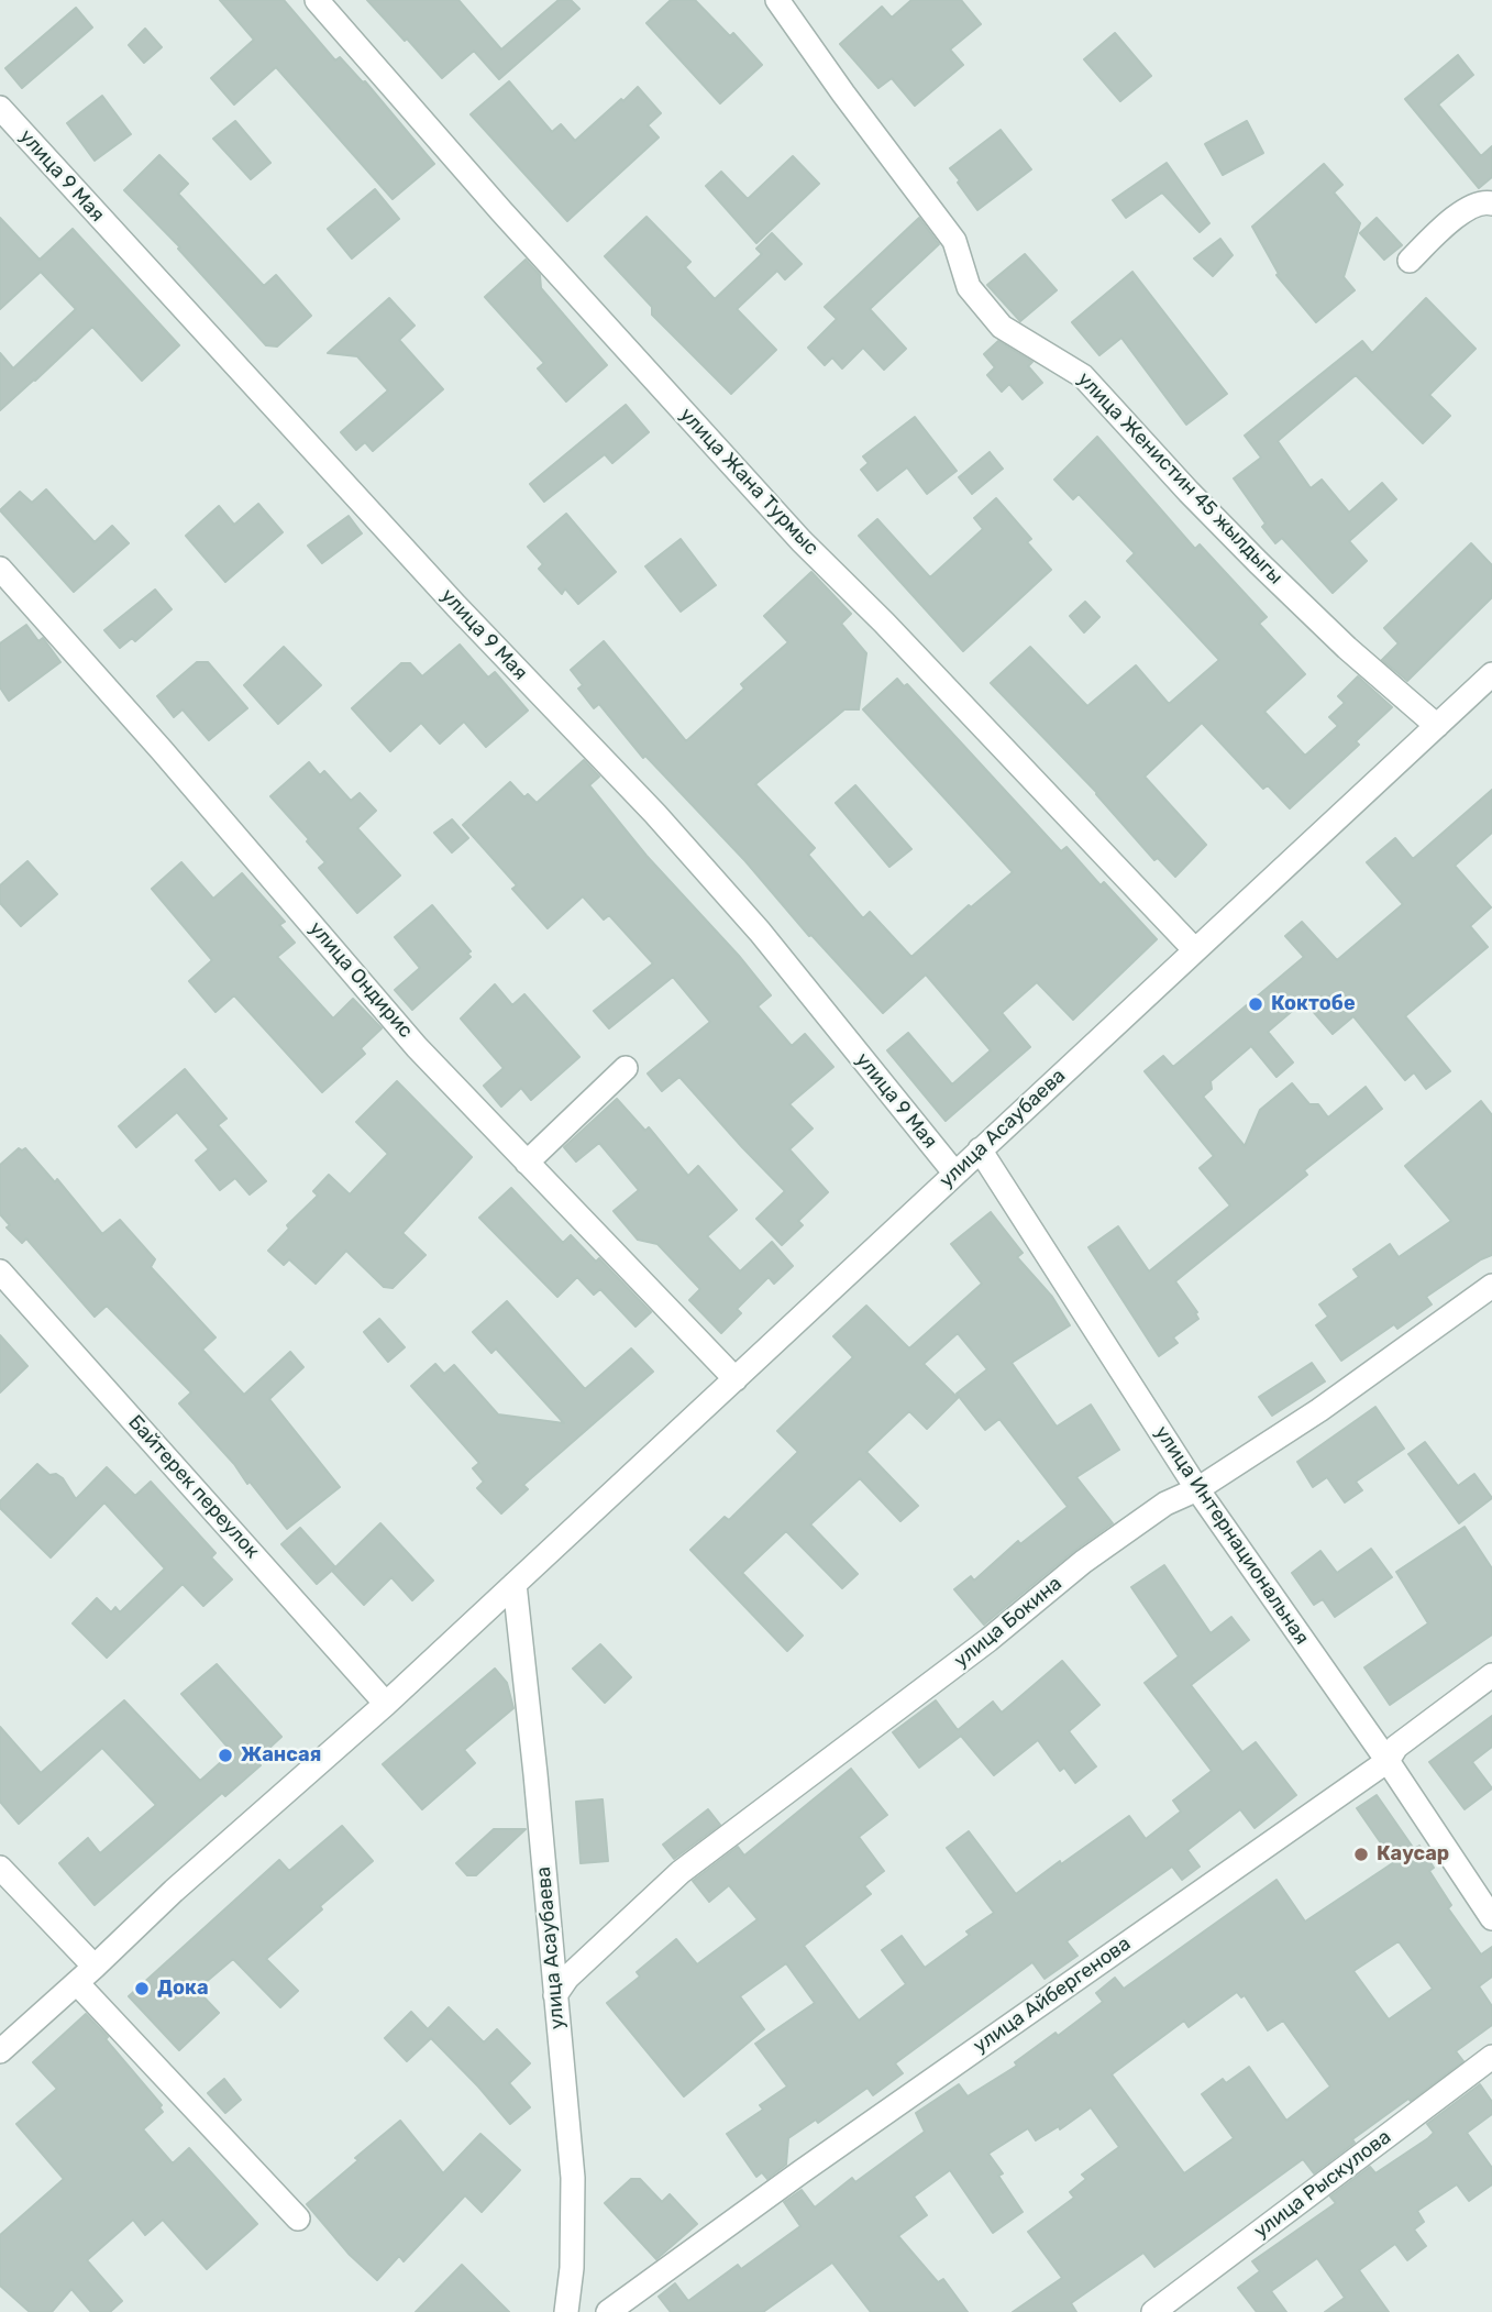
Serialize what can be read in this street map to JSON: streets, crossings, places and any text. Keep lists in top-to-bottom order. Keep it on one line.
{"streets":{"street":["улица 9 Мая","улица Женистин 45 жылдыгы","улица Жана Турмыс","улица Ондирис","улица Асаубаева","Байтерек переулок","улица Интернациональная","улица Бокина","улица Айбергенова","улица Рыскулова"]},"crossings":[["улица 9 Мая","улица Асаубаева"],["улица Женистин 45 жылдыгы","улица Асаубаева"],["улица Жана Турмыс","улица Асаубаева"],["улица Ондирис","улица Асаубаева"],["улица Асаубаева","Байтерек переулок"],["улица Асаубаева","улица Интернациональная"],["улица Асаубаева","улица Бокина"],["улица Интернациональная","улица Бокина"],["улица Интернациональная","улица Айбергенова"]],"places":["Коктобе","Жансая","Каусар","Дока"]}
